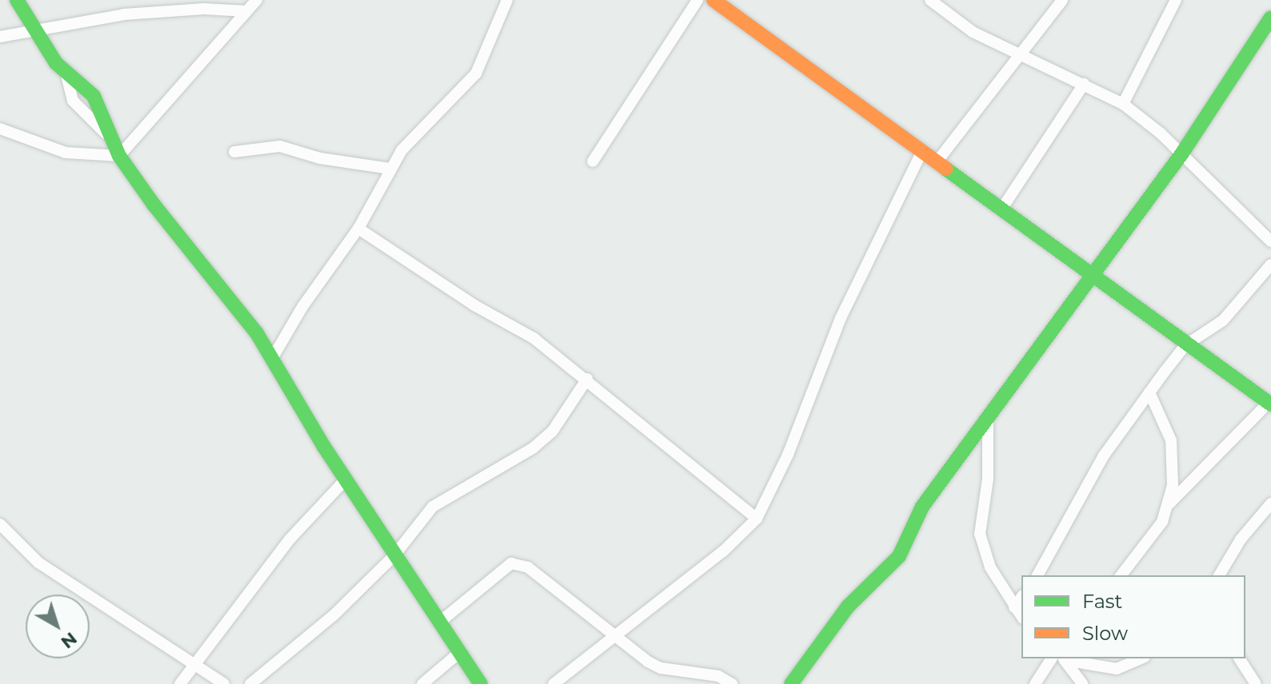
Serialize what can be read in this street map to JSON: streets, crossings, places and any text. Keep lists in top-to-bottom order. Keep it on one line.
{"legend":["Fast","Slow"],"north":"bottom right"}
